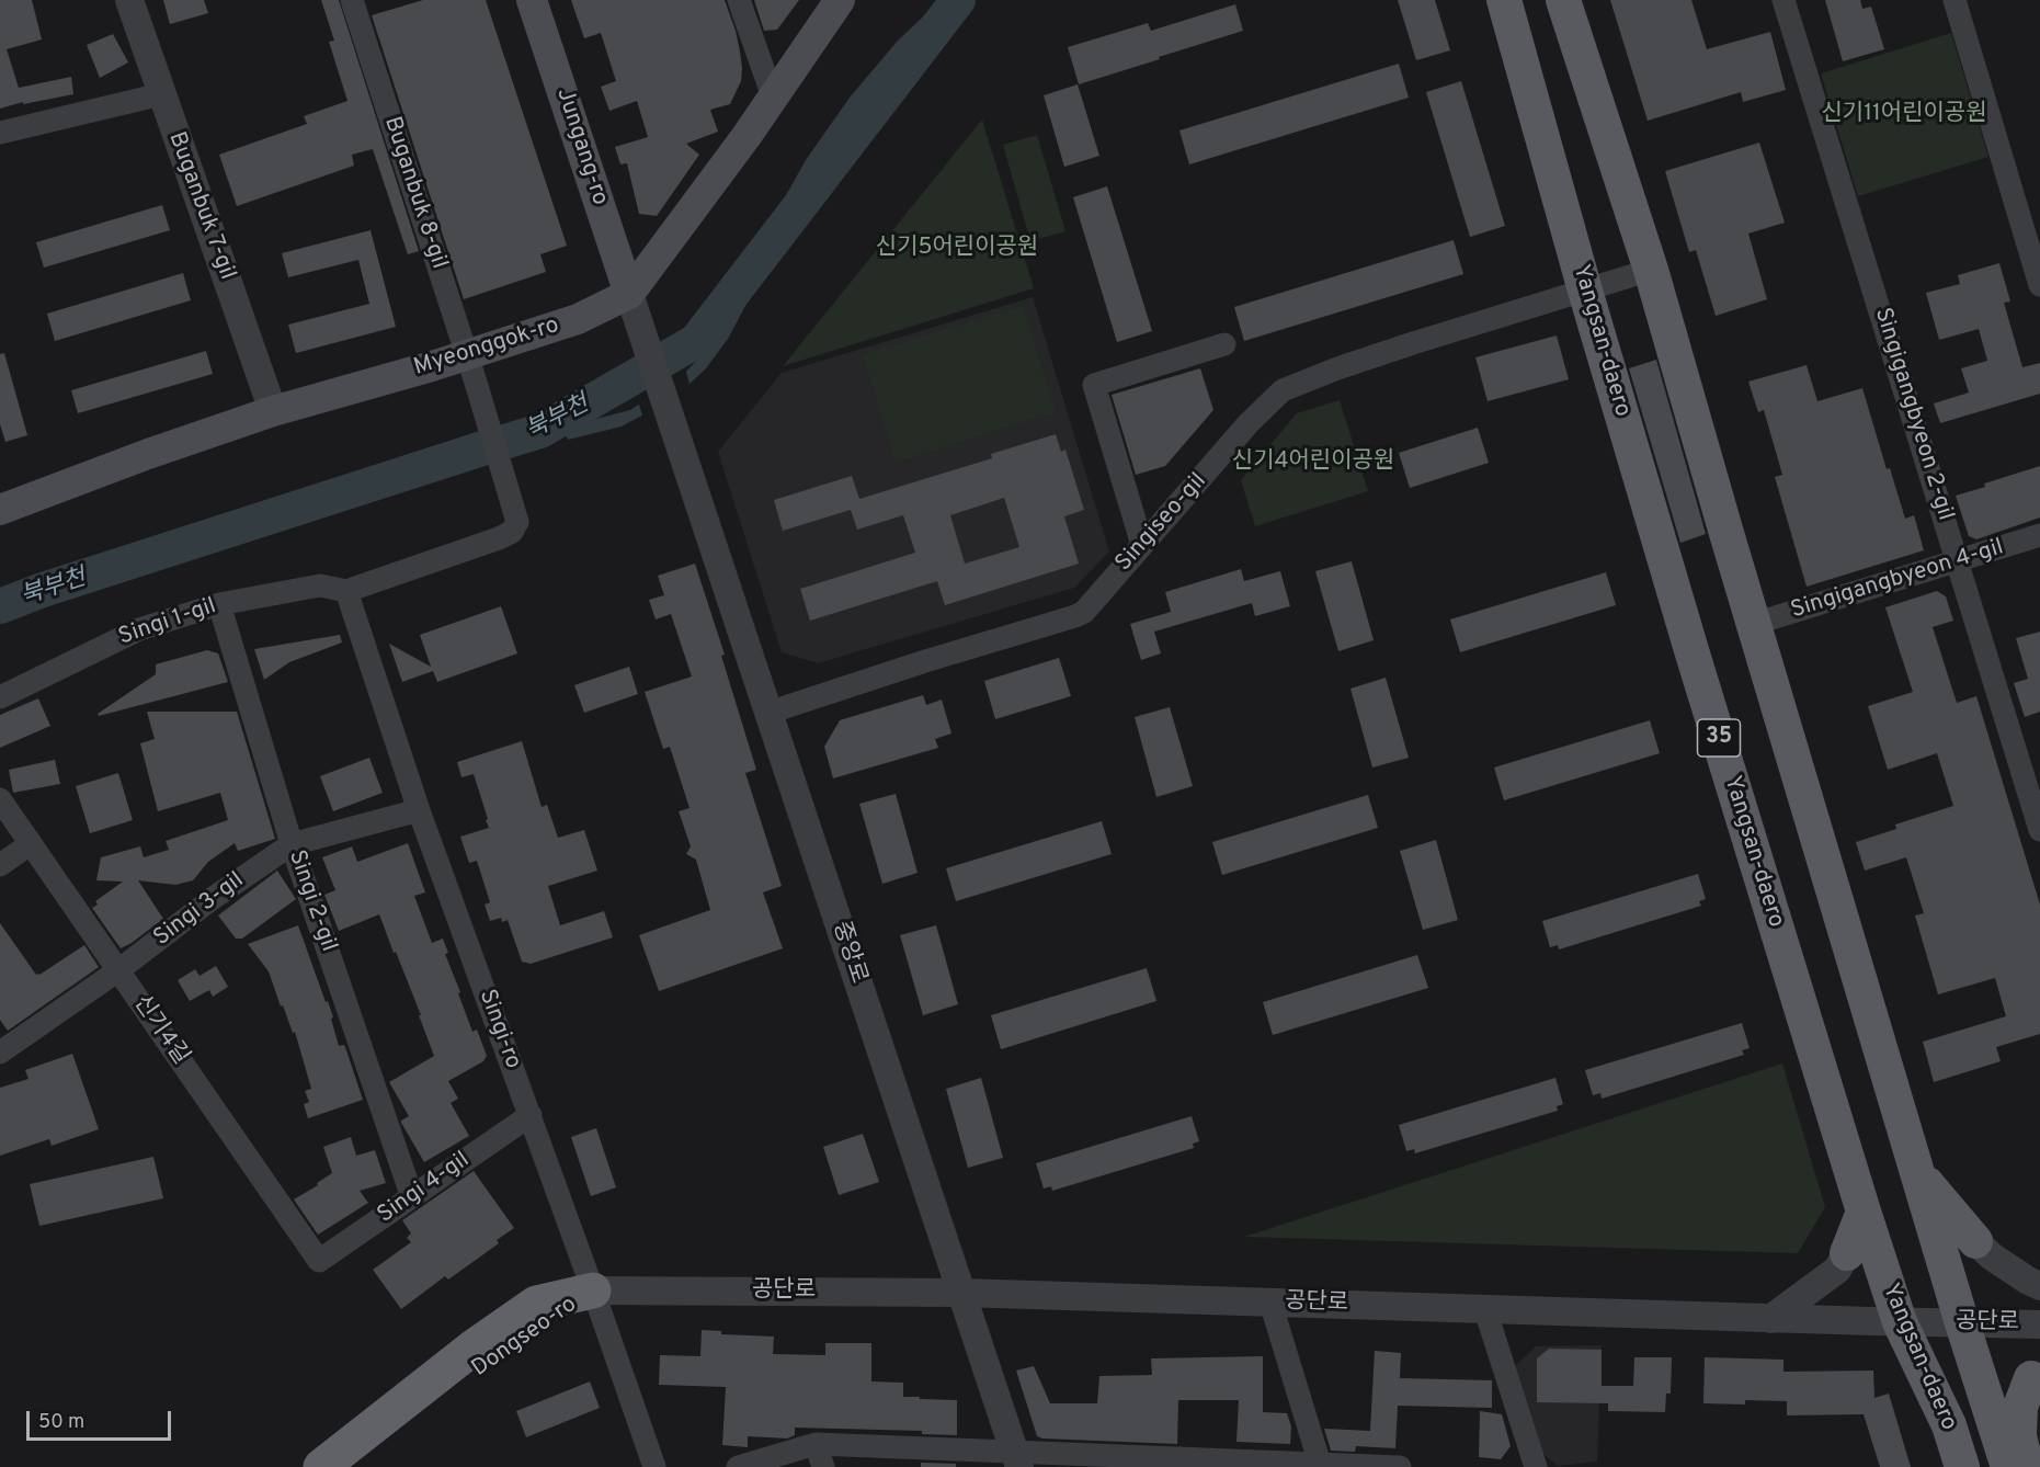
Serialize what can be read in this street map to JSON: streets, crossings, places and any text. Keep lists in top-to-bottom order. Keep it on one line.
{"streets":{"highway":["Dongseo-ro"],"main road":["Jungang-ro","Yangsan-daero","Myeonggok-ro","35"],"street":["Buganbuk 8-gil","Buganbuk 7-gil","Singigangbyeon 2-gil","Singiseo-gil","Singigangbyeon 4-gil","Singi 1-gil","Singi 2-gil","Singi 3-gil","중앙로","Singi-ro","신기4길","Singi 4-gil","공단로"]},"crossings":[["Jungang-ro","Myeonggok-ro"],["Jungang-ro","중앙로"],["Buganbuk 8-gil","Myeonggok-ro"],["Buganbuk 8-gil","Singi 1-gil"],["Buganbuk 8-gil","Singi-ro"],["Buganbuk 7-gil","Myeonggok-ro"],["Yangsan-daero","Singiseo-gil"],["Yangsan-daero","Singigangbyeon 4-gil"],["Yangsan-daero","공단로"],["Myeonggok-ro","중앙로"],["Singigangbyeon 2-gil","Singigangbyeon 4-gil"],["Singiseo-gil","중앙로"],["Singi 1-gil","Singi 2-gil"],["Singi 1-gil","Singi-ro"],["Singi 2-gil","Singi 3-gil"],["Singi 2-gil","신기4길"],["Singi 2-gil","Singi 4-gil"],["Singi 3-gil","Singi-ro"],["Singi 3-gil","신기4길"],["중앙로","공단로"],["Singi-ro","Singi 4-gil"],["Singi-ro","공단로"],["Singi-ro","Dongseo-ro"],["신기4길","Singi 4-gil"],["공단로","Dongseo-ro"]],"water":["북부천"],"parks":["신기11어린이공원","신기5어린이공원","신기4어린이공원"],"scale_bar":"50 m"}
